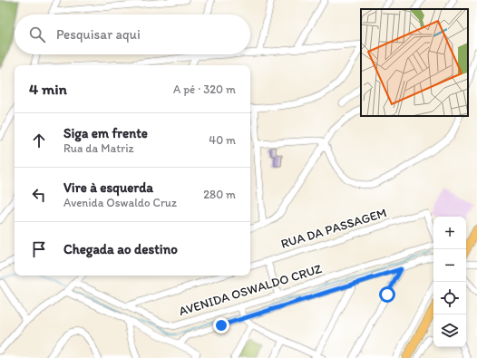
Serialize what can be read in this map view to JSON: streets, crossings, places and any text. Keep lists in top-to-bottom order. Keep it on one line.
{"streets":{"street":["RUA DA PASSAGEM","AVENIDA OSWALDO CRUZ"]},"page":{"search":"Pesquisar aqui","heading":["4 min","A pé · 320 m"],"list":[["Siga em frente","Rua da Matriz","40 m"],["Vire à esquerda","Avenida Oswaldo Cruz","280 m"],"Chegada ao destino"],"map_buttons":["+","−"]}}
